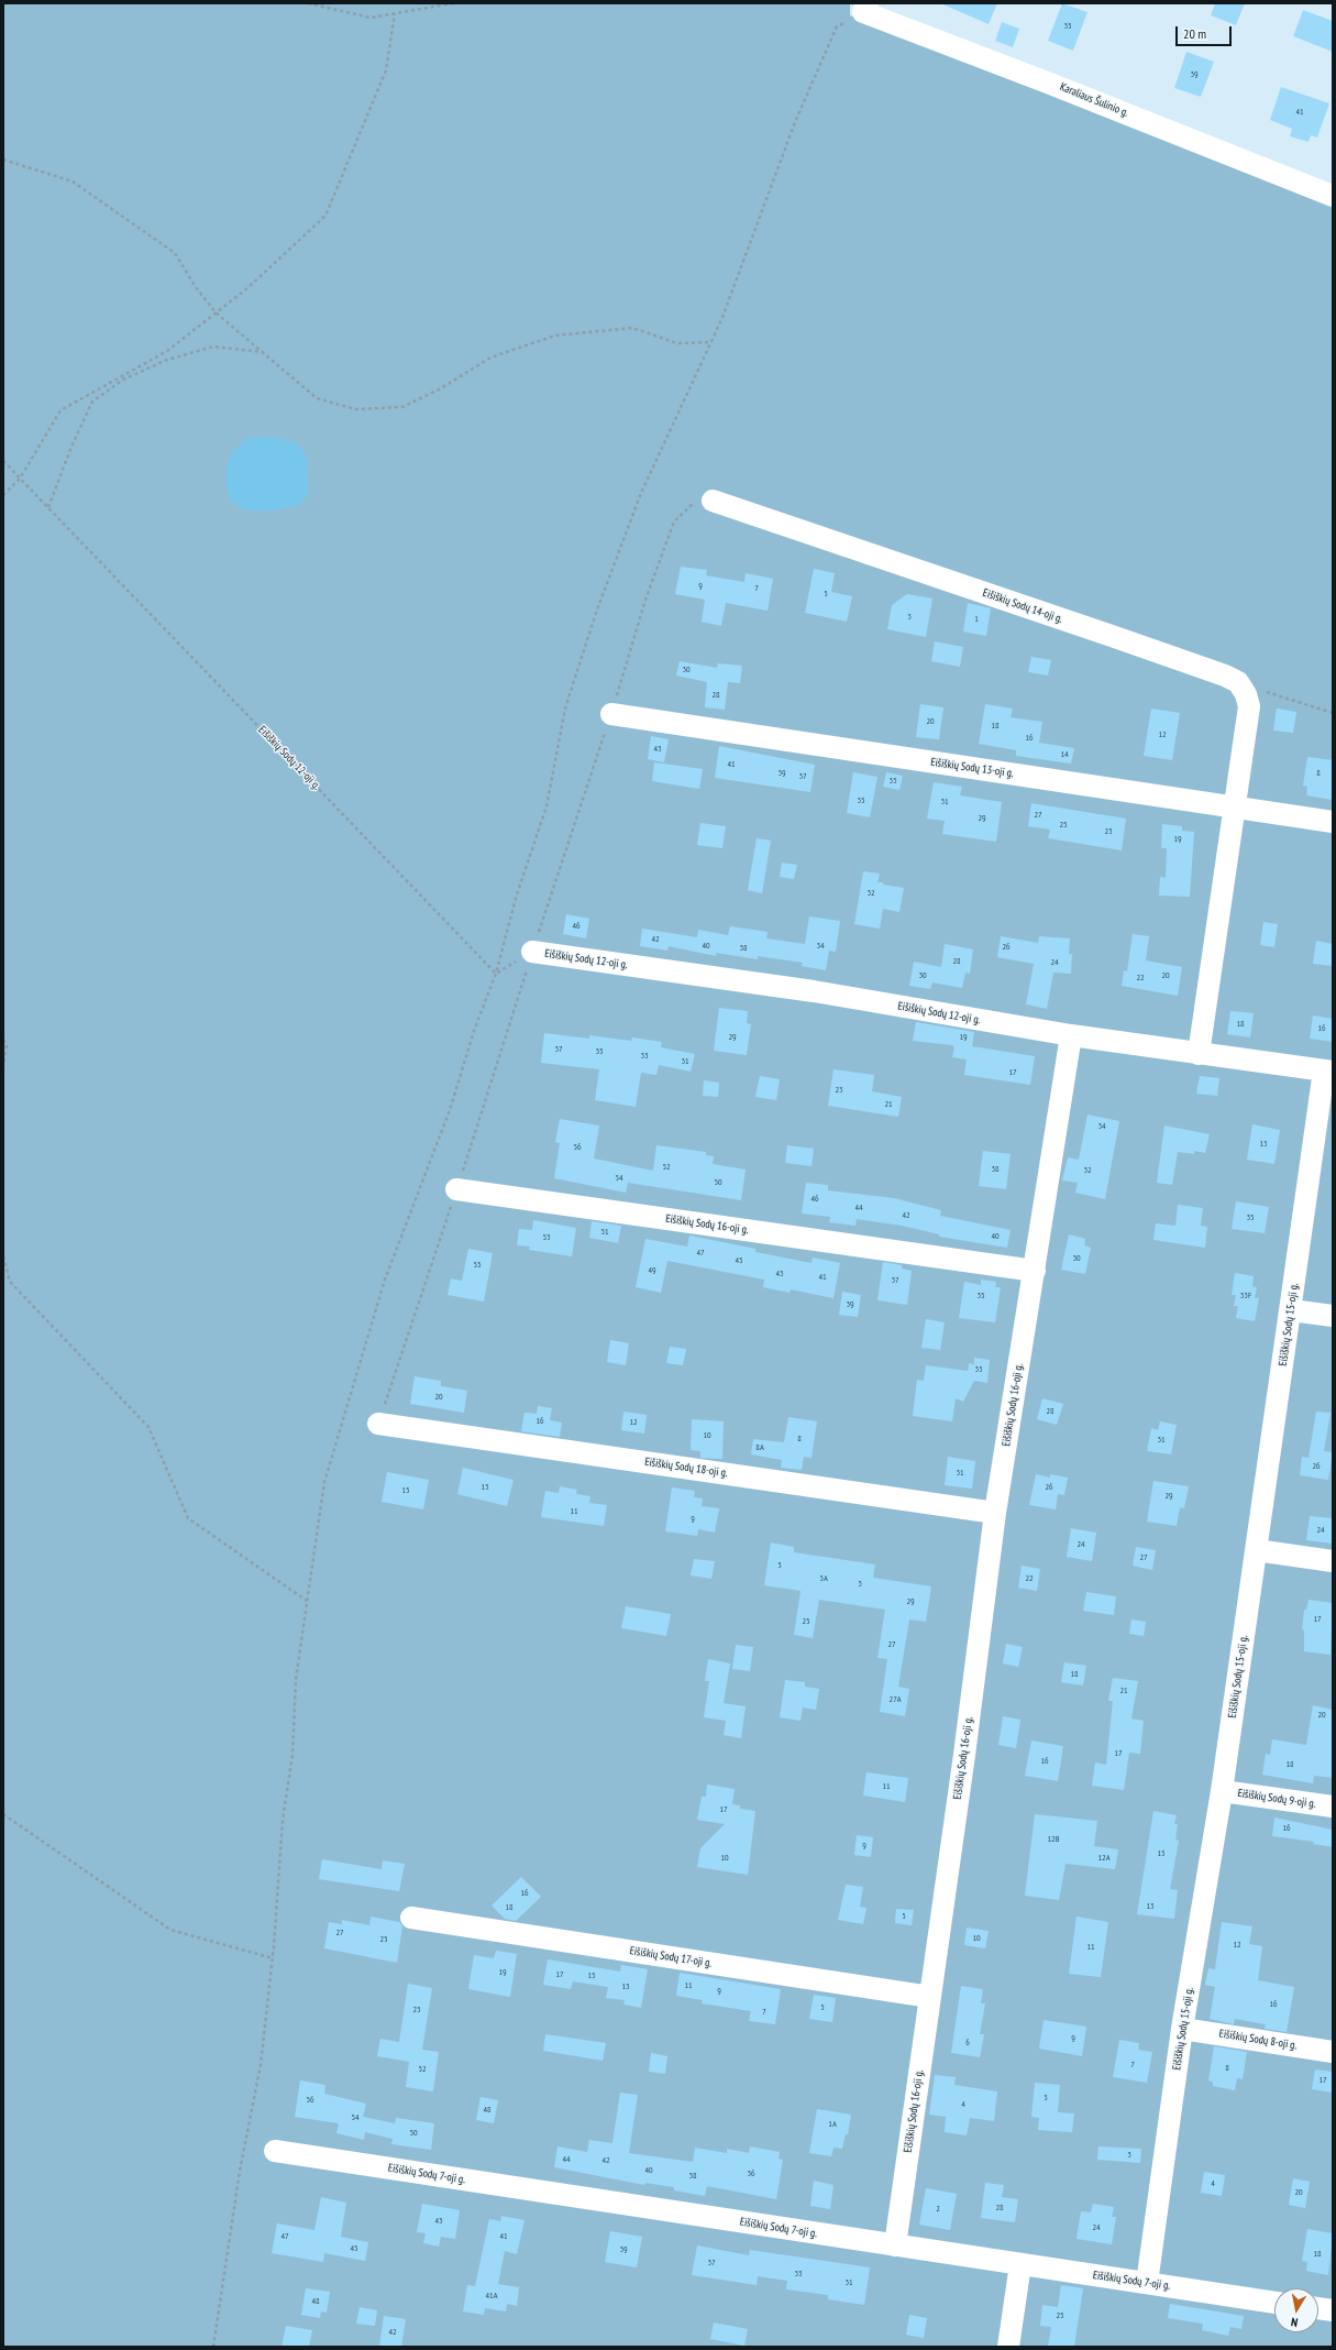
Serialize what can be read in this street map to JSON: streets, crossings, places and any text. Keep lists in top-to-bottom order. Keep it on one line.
{"streets":{"street":["Karaliaus Šulinio g.","Eišiškių Sodų 14-oji g.","Eišiškių Sodų 12-oji g.","Eišiškių Sodų 13-oji g.","Eišiškių Sodų 16-oji g.","Eišiškių Sodų 15-oji g.","Eišiškių Sodų 18-oji g.","Eišiškių Sodų 9-oji g.","Eišiškių Sodų 17-oji g.","Eišiškių Sodų 8-oji g.","Eišiškių Sodų 7-oji g."]},"crossings":[["Eišiškių Sodų 12-oji g.","Eišiškių Sodų 16-oji g."],["Eišiškių Sodų 12-oji g.","Eišiškių Sodų 15-oji g."],["Eišiškių Sodų 16-oji g.","Eišiškių Sodų 18-oji g."],["Eišiškių Sodų 16-oji g.","Eišiškių Sodų 17-oji g."],["Eišiškių Sodų 16-oji g.","Eišiškių Sodų 7-oji g."],["Eišiškių Sodų 15-oji g.","Eišiškių Sodų 9-oji g."],["Eišiškių Sodų 15-oji g.","Eišiškių Sodų 8-oji g."],["Eišiškių Sodų 15-oji g.","Eišiškių Sodų 7-oji g."]],"house_numbers":["35","39","41","9","7","5","3","1","30","28","20","18","12","16","43","14","41","39","8","37","33","35","31","27","29","25","23","19","32","46","42","40","34","26","38","28","24","30","20","22","18","16","29","19","37","35","33","31","17","23","21","34","13","56","52","38","32","54","50","46","44","42","35","51","40","53","47","30","45","55","49","43","41","37","35","33F","39","33","20","28","16","12","10","8","31","8A","26","31","13","26","15","29","11","9","24","24","27","5","3A","22","3","29","17","25","27","18","21","27A","20","17","16","18","11","17","16","12B","9","15","10","12A","16","13","18","5","27","10","25","12","11","19","17","15","11","13","9","16","5","23","7","9","6","7","8","52","17","5","56","4","48","54","1A","50","3","44","42","40","36","38","4","20","28","2","43","24","47","41","45","39","18","37","33","31","41A","48","25","42"],"scale_bar":"20 m","north":"bottom"}
